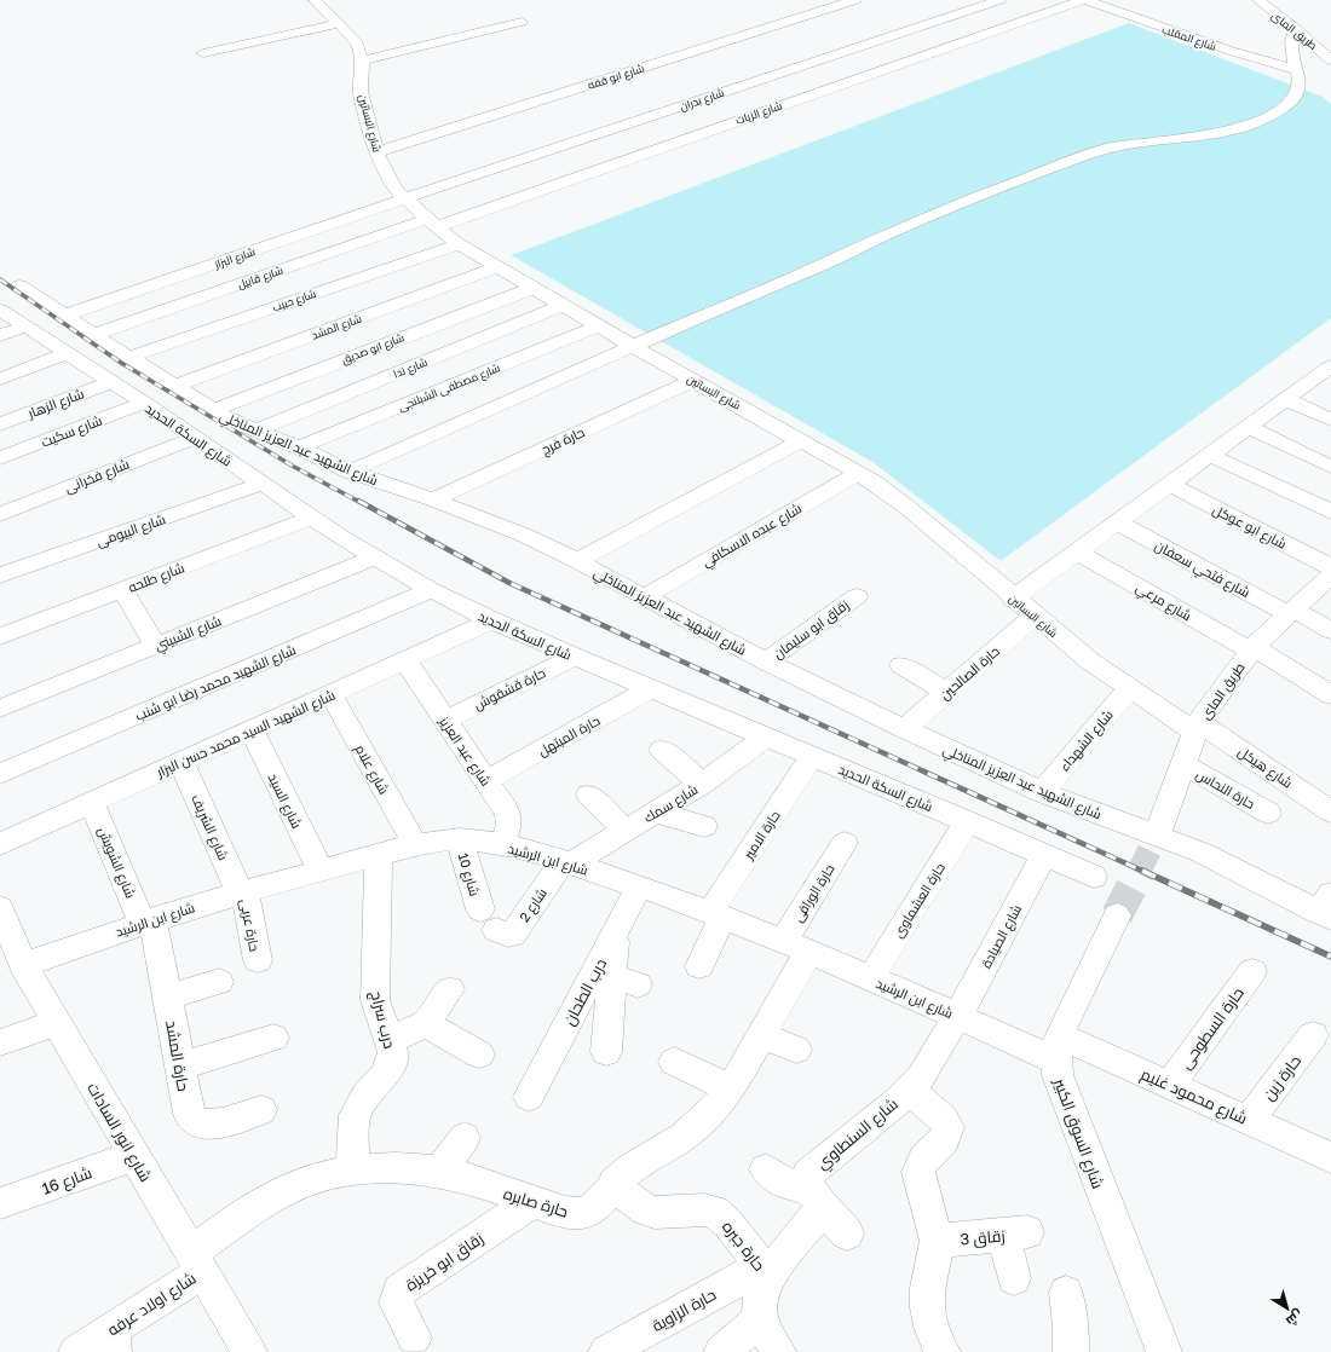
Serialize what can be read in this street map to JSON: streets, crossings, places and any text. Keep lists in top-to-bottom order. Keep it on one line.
{"streets":{"street":["طريق الماى","شارع المقلب","شارع ابو قفه","شارع بدران","شارع الزيات","شارع البساتين","شارع البزاز","شارع قابيل","شارع حبيب","شارع المشد","شارع ابو صديق","شارع ندا","شارع مصطفى الشبلنجى","شارع الزهار","شارع سكيت","شارع السكة الحديد","حارة فرج","شارع الشهيد عبد العزيز المناخلي","شارع فخرانى","شارع ابو عوكل","شارع البيومى","شارع عبده الاسكافي","شارع فتحي سعفان","شارع طلحه","شارع مرعي","زقاق ابو سليمان","شارع الشبيني","حارة الصالحين","شارع الشهيد محمد رضا ابو شنب","حارة قشقوش","شارع الشهيد السيد محمد حسن البزار","حارة المبتهل","شارع الشهداء","شارع عبد العزيز","شارع هيكل","شارع علام","حارة النحاس","شارع السيد","شارع سمك","شارع الشريف","حارة الامير","شارع ابن الرشيد","شارع الشويش","شارع 10","حارة الوراقى","حارة العشماوى","شارع 2","حارة عربى","شارع الصيادة","درب الطحان","درب سراج","حارة السطوحى","حارة المشد","حارة زين","شارع محمود غنيم","شارع انور السادات","شارع السنطاوي","شارع السوق الكبير","شارع 16","حارة صابره","زقاق 3","حارة جبره","زقاق ابو خريزة","شارع اولاد عرفه","حارة الزاوية"]},"crossings":[["طريق الماى","شارع البساتين"],["طريق الماى","شارع الشهيد عبد العزيز المناخلي"],["طريق الماى","شارع فتحي سعفان"],["طريق الماى","شارع مرعي"],["طريق الماى","شارع هيكل"],["طريق الماى","حارة النحاس"],["شارع المقلب","شارع الزيات"],["شارع ابو قفه","شارع البساتين"],["شارع بدران","شارع البساتين"],["شارع بدران","شارع البزاز"],["شارع الزيات","شارع البساتين"],["شارع الزيات","شارع قابيل"],["شارع البساتين","شارع البزاز"],["شارع البساتين","شارع قابيل"],["شارع البساتين","شارع حبيب"],["شارع البساتين","شارع المشد"],["شارع البساتين","شارع ابو صديق"],["شارع البساتين","شارع ندا"],["شارع البساتين","شارع مصطفى الشبلنجى"],["شارع البساتين","حارة فرج"],["شارع البساتين","شارع عبده الاسكافي"],["شارع البساتين","حارة الصالحين"],["شارع البساتين","شارع الشهداء"],["شارع البساتين","شارع هيكل"],["شارع البزاز","شارع الشهيد عبد العزيز المناخلي"],["شارع قابيل","شارع الشهيد عبد العزيز المناخلي"],["شارع حبيب","شارع الشهيد عبد العزيز المناخلي"],["شارع المشد","شارع الشهيد عبد العزيز المناخلي"],["شارع ابو صديق","شارع الشهيد عبد العزيز المناخلي"],["شارع ندا","شارع الشهيد عبد العزيز المناخلي"],["شارع مصطفى الشبلنجى","شارع الشهيد عبد العزيز المناخلي"],["شارع الزهار","شارع السكة الحديد"],["شارع سكيت","شارع السكة الحديد"],["شارع السكة الحديد","شارع فخرانى"],["شارع السكة الحديد","شارع البيومى"],["شارع السكة الحديد","شارع طلحه"],["شارع السكة الحديد","شارع الشبيني"],["شارع السكة الحديد","شارع الشهيد محمد رضا ابو شنب"],["شارع السكة الحديد","حارة قشقوش"],["شارع السكة الحديد","شارع الشهيد السيد محمد حسن البزار"],["شارع السكة الحديد","حارة المبتهل"],["شارع السكة الحديد","شارع سمك"],["شارع السكة الحديد","حارة الامير"],["شارع السكة الحديد","حارة العشماوى"],["شارع السكة الحديد","شارع الصيادة"],["حارة فرج","شارع الشهيد عبد العزيز المناخلي"],["شارع الشهيد عبد العزيز المناخلي","شارع عبده الاسكافي"],["شارع الشهيد عبد العزيز المناخلي","زقاق ابو سليمان"],["شارع الشهيد عبد العزيز المناخلي","حارة الصالحين"],["شارع الشهيد عبد العزيز المناخلي","شارع الشهداء"],["حارة قشقوش","شارع عبد العزيز"],["شارع الشهيد السيد محمد حسن البزار","شارع عبد العزيز"],["شارع الشهيد السيد محمد حسن البزار","شارع علام"],["شارع الشهيد السيد محمد حسن البزار","شارع السيد"],["شارع الشهيد السيد محمد حسن البزار","شارع الشريف"],["شارع الشهيد السيد محمد حسن البزار","شارع الشويش"],["حارة المبتهل","شارع عبد العزيز"],["شارع عبد العزيز","شارع ابن الرشيد"],["شارع علام","شارع ابن الرشيد"],["شارع السيد","شارع ابن الرشيد"],["شارع سمك","شارع ابن الرشيد"],["شارع سمك","شارع 2"],["شارع الشريف","شارع ابن الرشيد"],["شارع الشريف","حارة عربى"],["حارة الامير","شارع ابن الرشيد"],["شارع ابن الرشيد","شارع الشويش"],["شارع ابن الرشيد","شارع 10"],["شارع ابن الرشيد","حارة الوراقى"],["شارع ابن الرشيد","حارة العشماوى"],["شارع ابن الرشيد","شارع 2"],["شارع ابن الرشيد","حارة عربى"],["شارع ابن الرشيد","شارع الصيادة"],["شارع ابن الرشيد","درب الطحان"],["شارع ابن الرشيد","درب سراج"],["شارع ابن الرشيد","حارة المشد"],["شارع ابن الرشيد","شارع محمود غنيم"],["شارع ابن الرشيد","شارع انور السادات"],["شارع ابن الرشيد","شارع السنطاوي"],["شارع ابن الرشيد","شارع السوق الكبير"],["شارع ابن الرشيد","حارة صابره"],["شارع الشويش","حارة المشد"],["شارع 10","شارع 2"],["حارة الوراقى","حارة صابره"],["شارع الصيادة","شارع السنطاوي"],["درب سراج","حارة صابره"],["حارة السطوحى","شارع محمود غنيم"],["حارة زين","شارع محمود غنيم"],["شارع محمود غنيم","شارع السوق الكبير"],["شارع انور السادات","شارع 16"],["شارع انور السادات","حارة صابره"],["شارع انور السادات","شارع اولاد عرفه"],["شارع السنطاوي","حارة جبره"],["شارع السنطاوي","حارة الزاوية"],["حارة صابره","حارة جبره"],["حارة صابره","زقاق ابو خريزة"],["حارة صابره","شارع اولاد عرفه"],["حارة جبره","حارة الزاوية"]],"north":"bottom right"}
